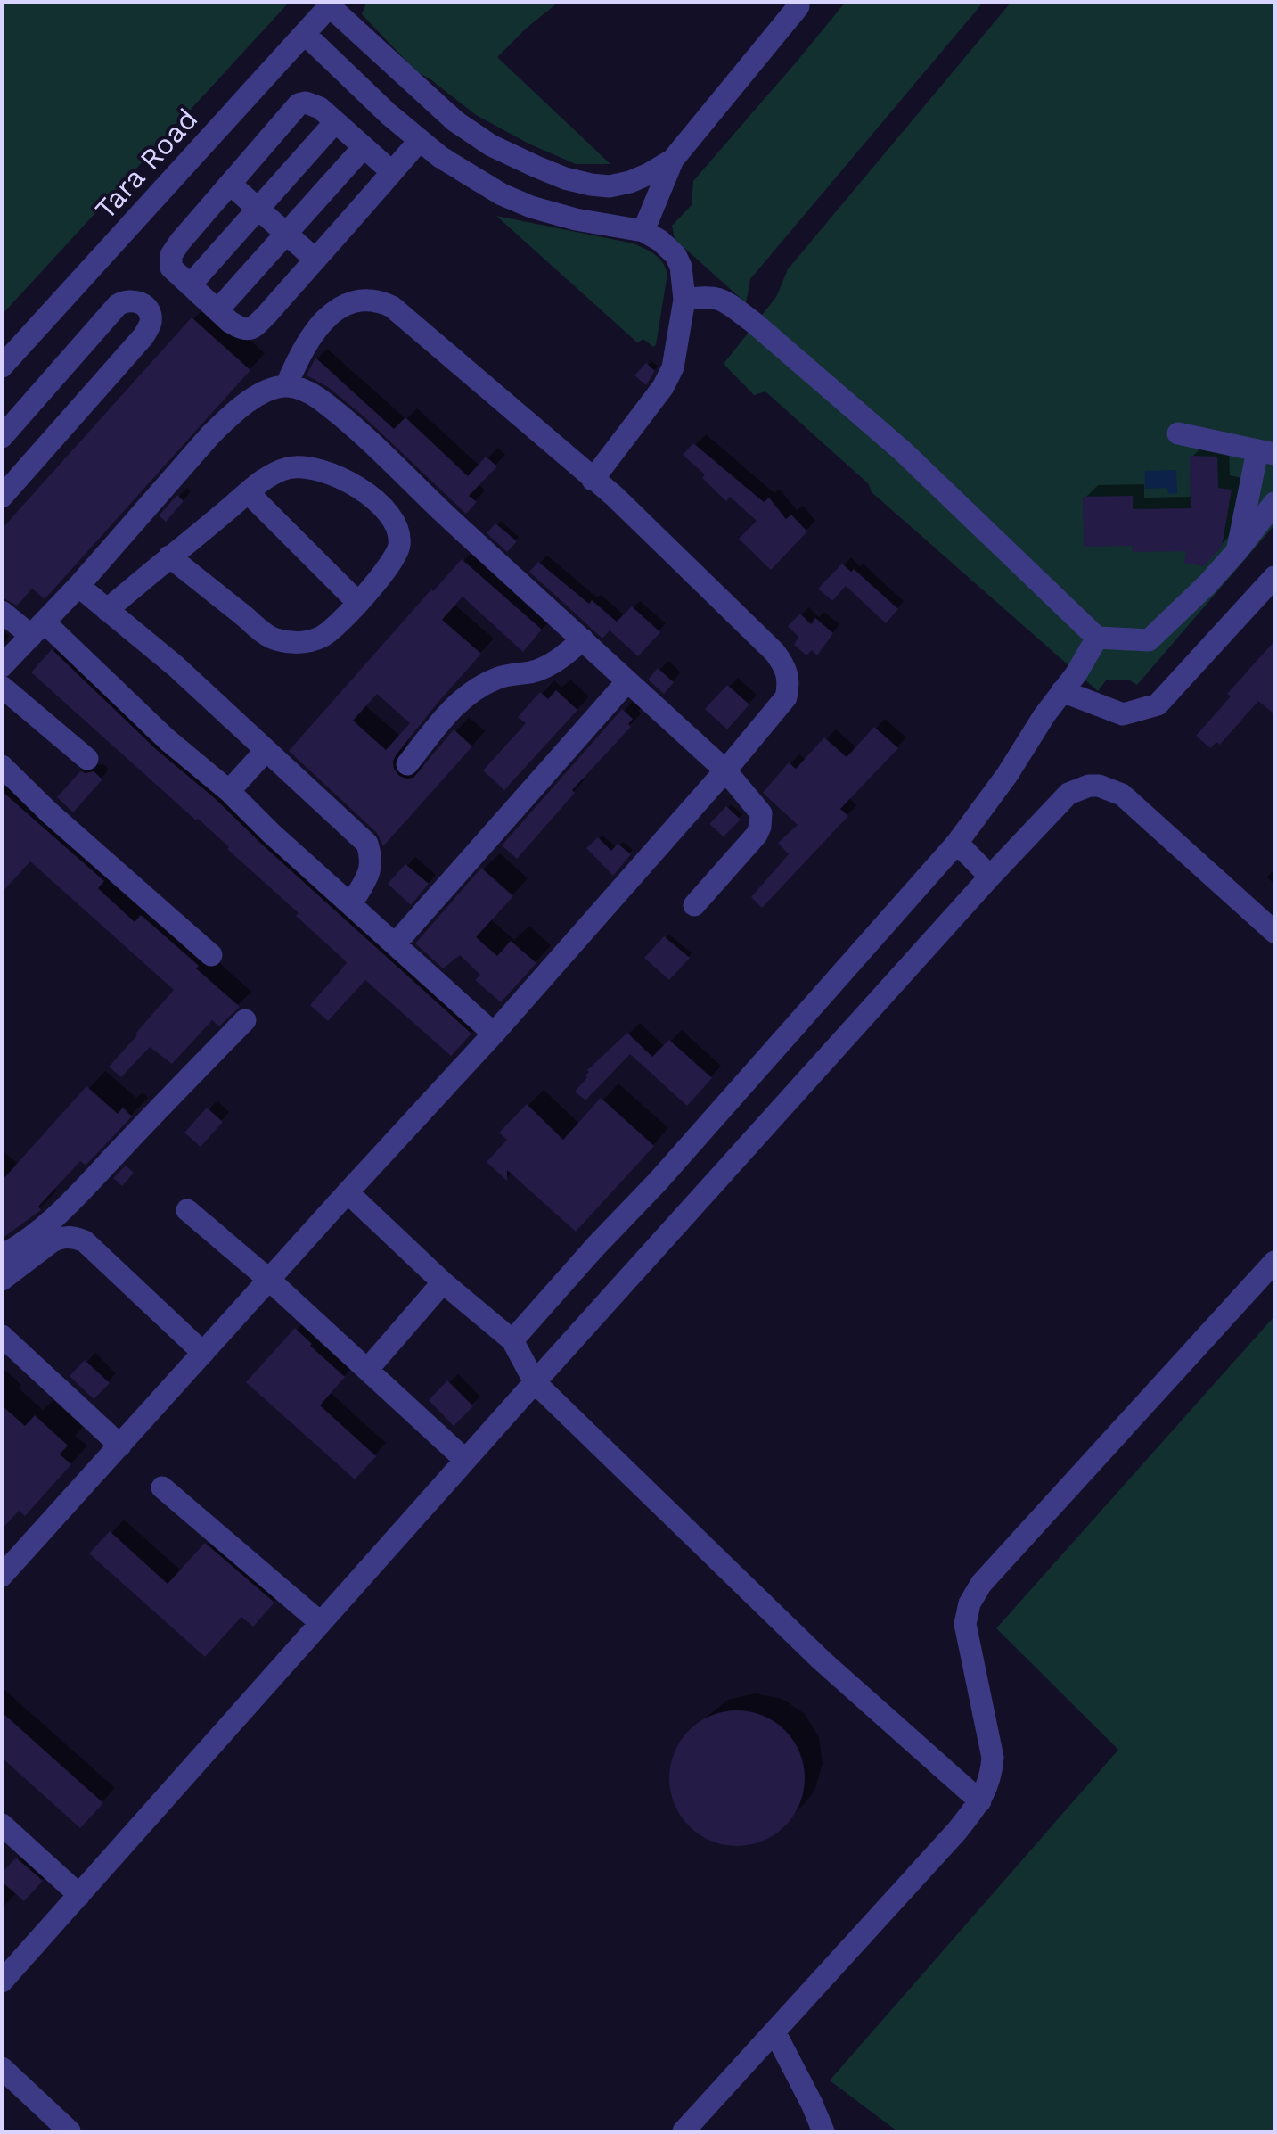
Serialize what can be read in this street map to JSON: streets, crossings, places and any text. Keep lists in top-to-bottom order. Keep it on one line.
{"streets":{"street":["Tara Road"]}}
